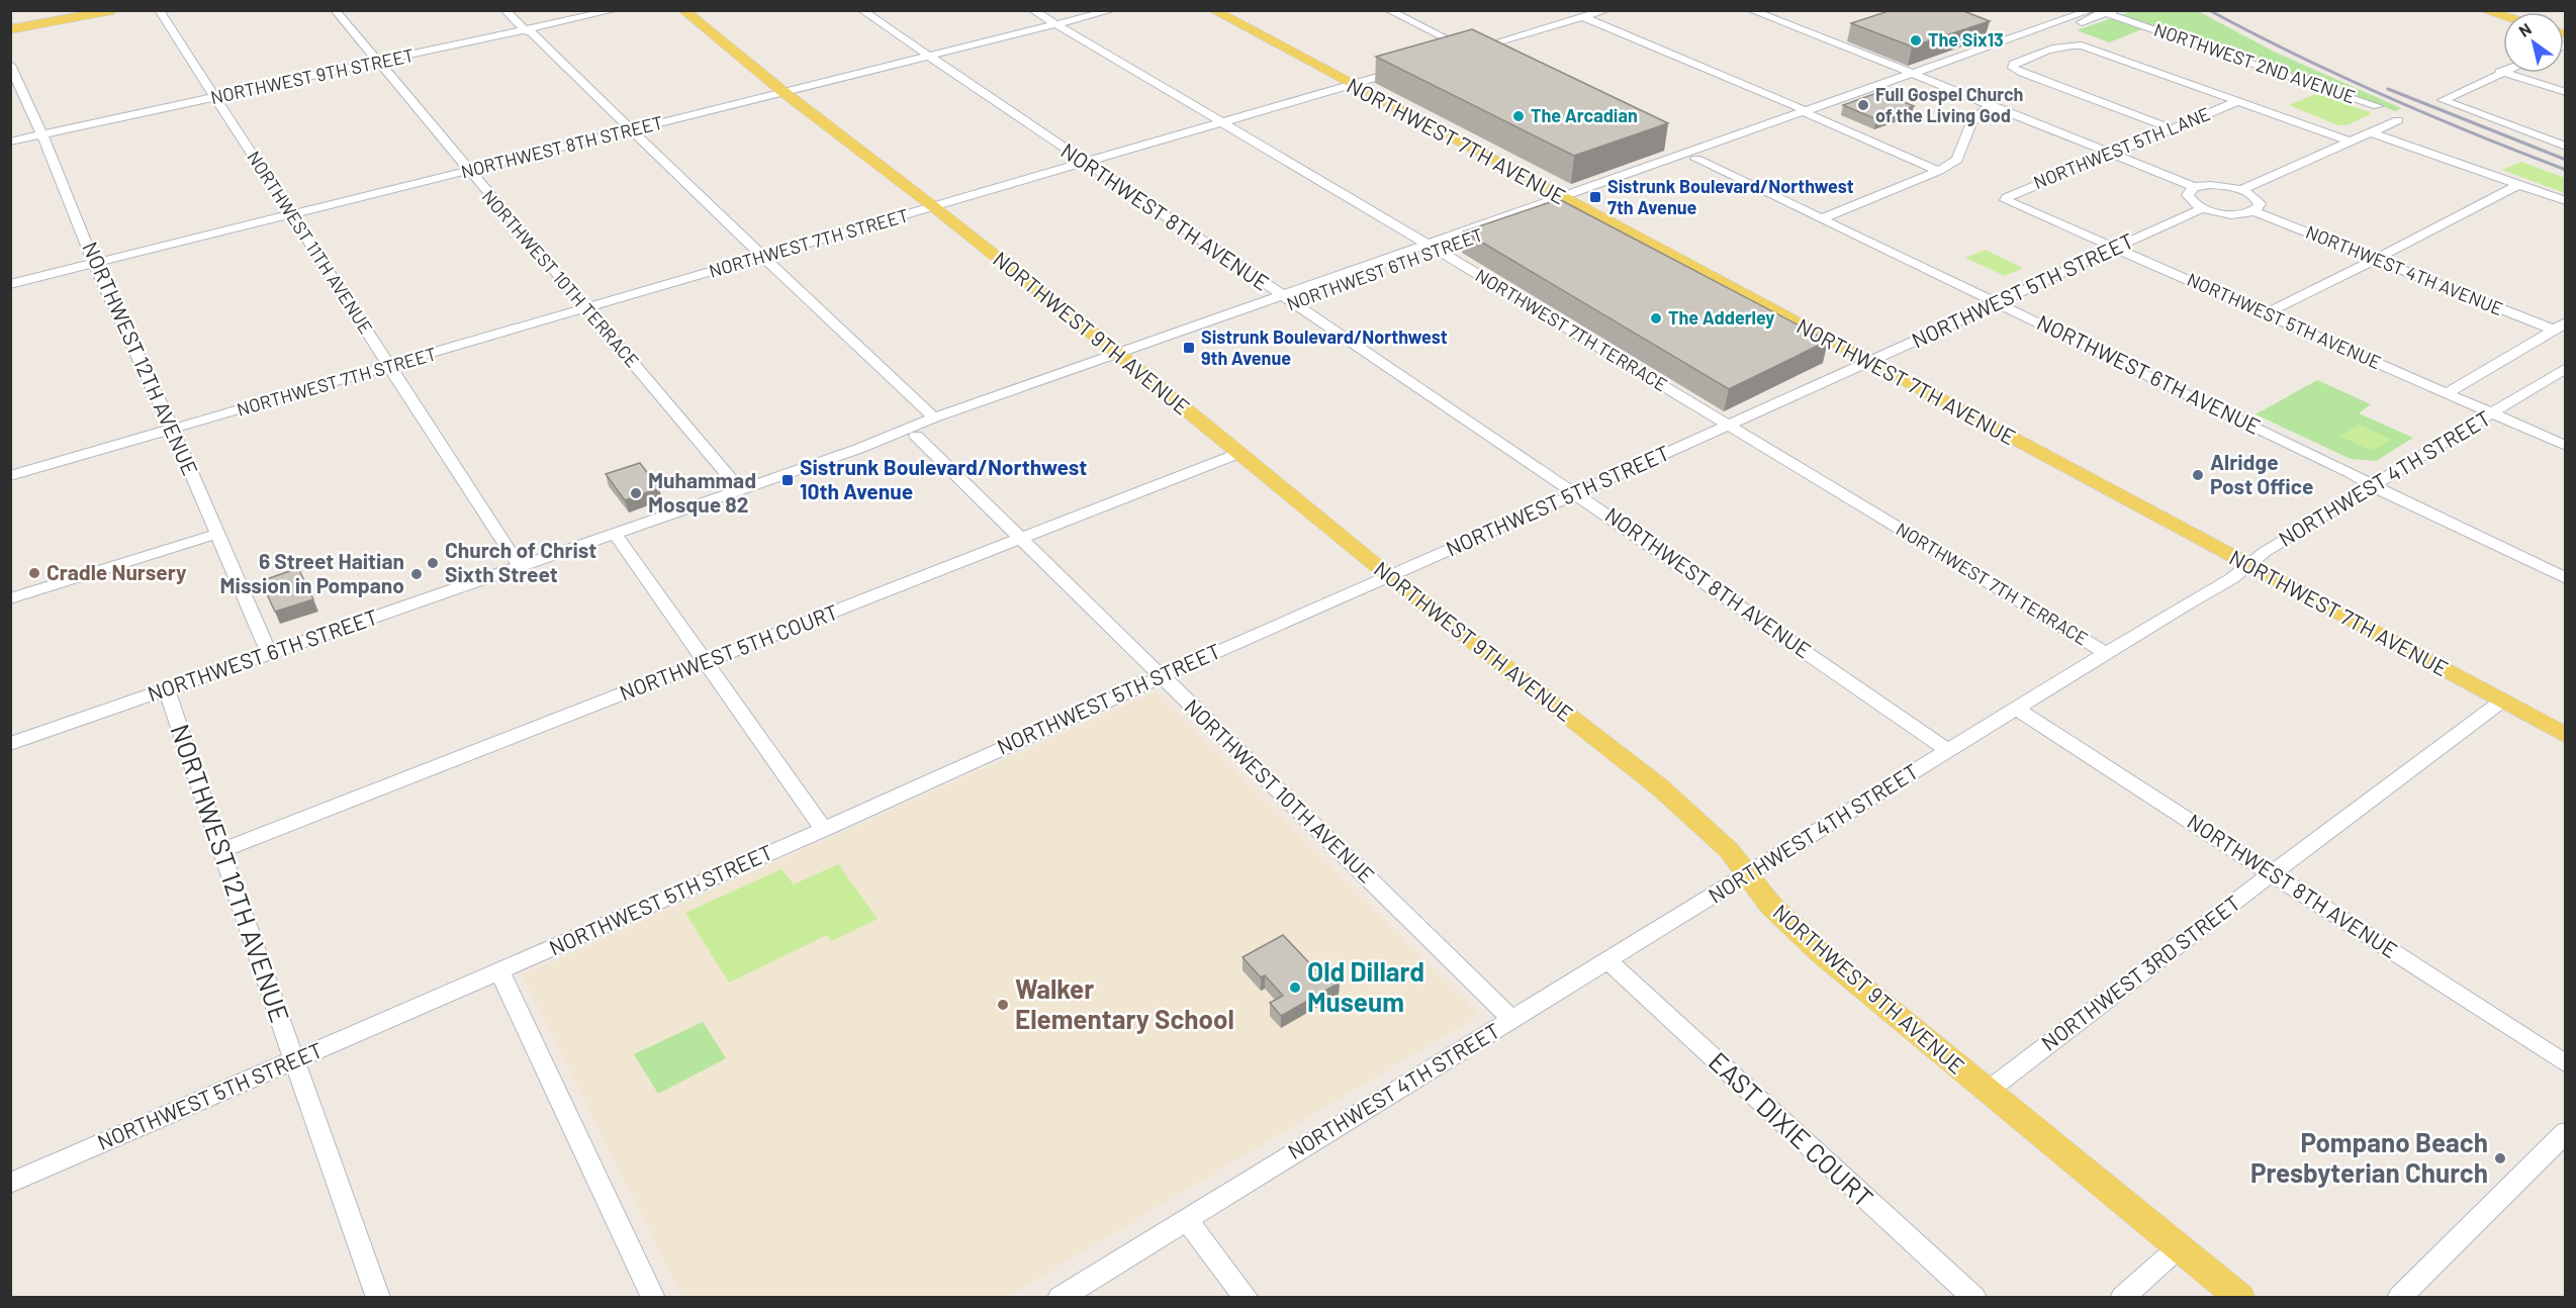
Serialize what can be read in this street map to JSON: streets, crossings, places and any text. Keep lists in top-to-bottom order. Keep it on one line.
{"streets":{"main road":["NORTHWEST 7TH AVENUE","NORTHWEST 9TH AVENUE"],"street":["NORTHWEST 2ND AVENUE","NORTHWEST 9TH STREET","NORTHWEST 8TH STREET","NORTHWEST 5TH LANE","NORTHWEST 8TH AVENUE","NORTHWEST 11TH AVENUE","NORTHWEST 7TH STREET","NORTHWEST 6TH STREET","NORTHWEST 4TH AVENUE","NORTHWEST 10TH TERRACE","NORTHWEST 5TH STREET","NORTHWEST 5TH AVENUE","NORTHWEST 7TH TERRACE","NORTHWEST 12TH AVENUE","NORTHWEST 6TH AVENUE","NORTHWEST 4TH STREET","NORTHWEST 5TH COURT","NORTHWEST 10TH AVENUE","NORTHWEST 3RD STREET","EAST DIXIE COURT"]},"crossings":[["NORTHWEST 2ND AVENUE","NORTHWEST 5TH LANE"],["NORTHWEST 2ND AVENUE","NORTHWEST 6TH STREET"],["NORTHWEST 9TH STREET","NORTHWEST 11TH AVENUE"],["NORTHWEST 9TH STREET","NORTHWEST 10TH TERRACE"],["NORTHWEST 9TH STREET","NORTHWEST 12TH AVENUE"],["NORTHWEST 7TH AVENUE","NORTHWEST 7TH STREET"],["NORTHWEST 7TH AVENUE","NORTHWEST 6TH STREET"],["NORTHWEST 7TH AVENUE","NORTHWEST 5TH STREET"],["NORTHWEST 7TH AVENUE","NORTHWEST 4TH STREET"],["NORTHWEST 7TH AVENUE","NORTHWEST 3RD STREET"],["NORTHWEST 8TH STREET","NORTHWEST 8TH AVENUE"],["NORTHWEST 8TH STREET","NORTHWEST 11TH AVENUE"],["NORTHWEST 8TH STREET","NORTHWEST 10TH TERRACE"],["NORTHWEST 8TH STREET","NORTHWEST 7TH TERRACE"],["NORTHWEST 8TH STREET","NORTHWEST 9TH AVENUE"],["NORTHWEST 8TH STREET","NORTHWEST 12TH AVENUE"],["NORTHWEST 5TH LANE","NORTHWEST 5TH AVENUE"],["NORTHWEST 8TH AVENUE","NORTHWEST 7TH STREET"],["NORTHWEST 8TH AVENUE","NORTHWEST 6TH STREET"],["NORTHWEST 8TH AVENUE","NORTHWEST 5TH STREET"],["NORTHWEST 8TH AVENUE","NORTHWEST 4TH STREET"],["NORTHWEST 8TH AVENUE","NORTHWEST 3RD STREET"],["NORTHWEST 11TH AVENUE","NORTHWEST 7TH STREET"],["NORTHWEST 11TH AVENUE","NORTHWEST 6TH STREET"],["NORTHWEST 7TH STREET","NORTHWEST 10TH TERRACE"],["NORTHWEST 7TH STREET","NORTHWEST 7TH TERRACE"],["NORTHWEST 7TH STREET","NORTHWEST 9TH AVENUE"],["NORTHWEST 7TH STREET","NORTHWEST 12TH AVENUE"],["NORTHWEST 6TH STREET","NORTHWEST 10TH TERRACE"],["NORTHWEST 6TH STREET","NORTHWEST 7TH TERRACE"],["NORTHWEST 6TH STREET","NORTHWEST 9TH AVENUE"],["NORTHWEST 6TH STREET","NORTHWEST 12TH AVENUE"],["NORTHWEST 6TH STREET","NORTHWEST 6TH AVENUE"],["NORTHWEST 6TH STREET","NORTHWEST 10TH AVENUE"],["NORTHWEST 5TH STREET","NORTHWEST 5TH AVENUE"],["NORTHWEST 5TH STREET","NORTHWEST 7TH TERRACE"],["NORTHWEST 5TH STREET","NORTHWEST 9TH AVENUE"],["NORTHWEST 5TH STREET","NORTHWEST 12TH AVENUE"],["NORTHWEST 5TH STREET","NORTHWEST 6TH AVENUE"],["NORTHWEST 5TH STREET","NORTHWEST 10TH AVENUE"],["NORTHWEST 5TH AVENUE","NORTHWEST 4TH STREET"],["NORTHWEST 7TH TERRACE","NORTHWEST 4TH STREET"],["NORTHWEST 9TH AVENUE","NORTHWEST 4TH STREET"],["NORTHWEST 9TH AVENUE","NORTHWEST 5TH COURT"],["NORTHWEST 9TH AVENUE","NORTHWEST 3RD STREET"],["NORTHWEST 12TH AVENUE","NORTHWEST 5TH COURT"],["NORTHWEST 6TH AVENUE","NORTHWEST 4TH STREET"],["NORTHWEST 4TH STREET","NORTHWEST 10TH AVENUE"],["NORTHWEST 4TH STREET","EAST DIXIE COURT"],["NORTHWEST 5TH COURT","NORTHWEST 10TH AVENUE"]],"places":{"other":["The Six13","Full Gospel Church of the Living God","The Arcadian","The Adderley","Alridge Post Office","Muhammad Mosque 82","Church of Christ Sixth Street","Cradle Nursery","6 Street Haitian Mission in Pompano","Old Dillard Museum","Walker Elementary School","Pompano Beach Presbyterian Church"],"transit":["Sistrunk Boulevard/Northwest 7th Avenue","Sistrunk Boulevard/Northwest 9th Avenue","Sistrunk Boulevard/Northwest 10th Avenue"]},"north":"top left"}
